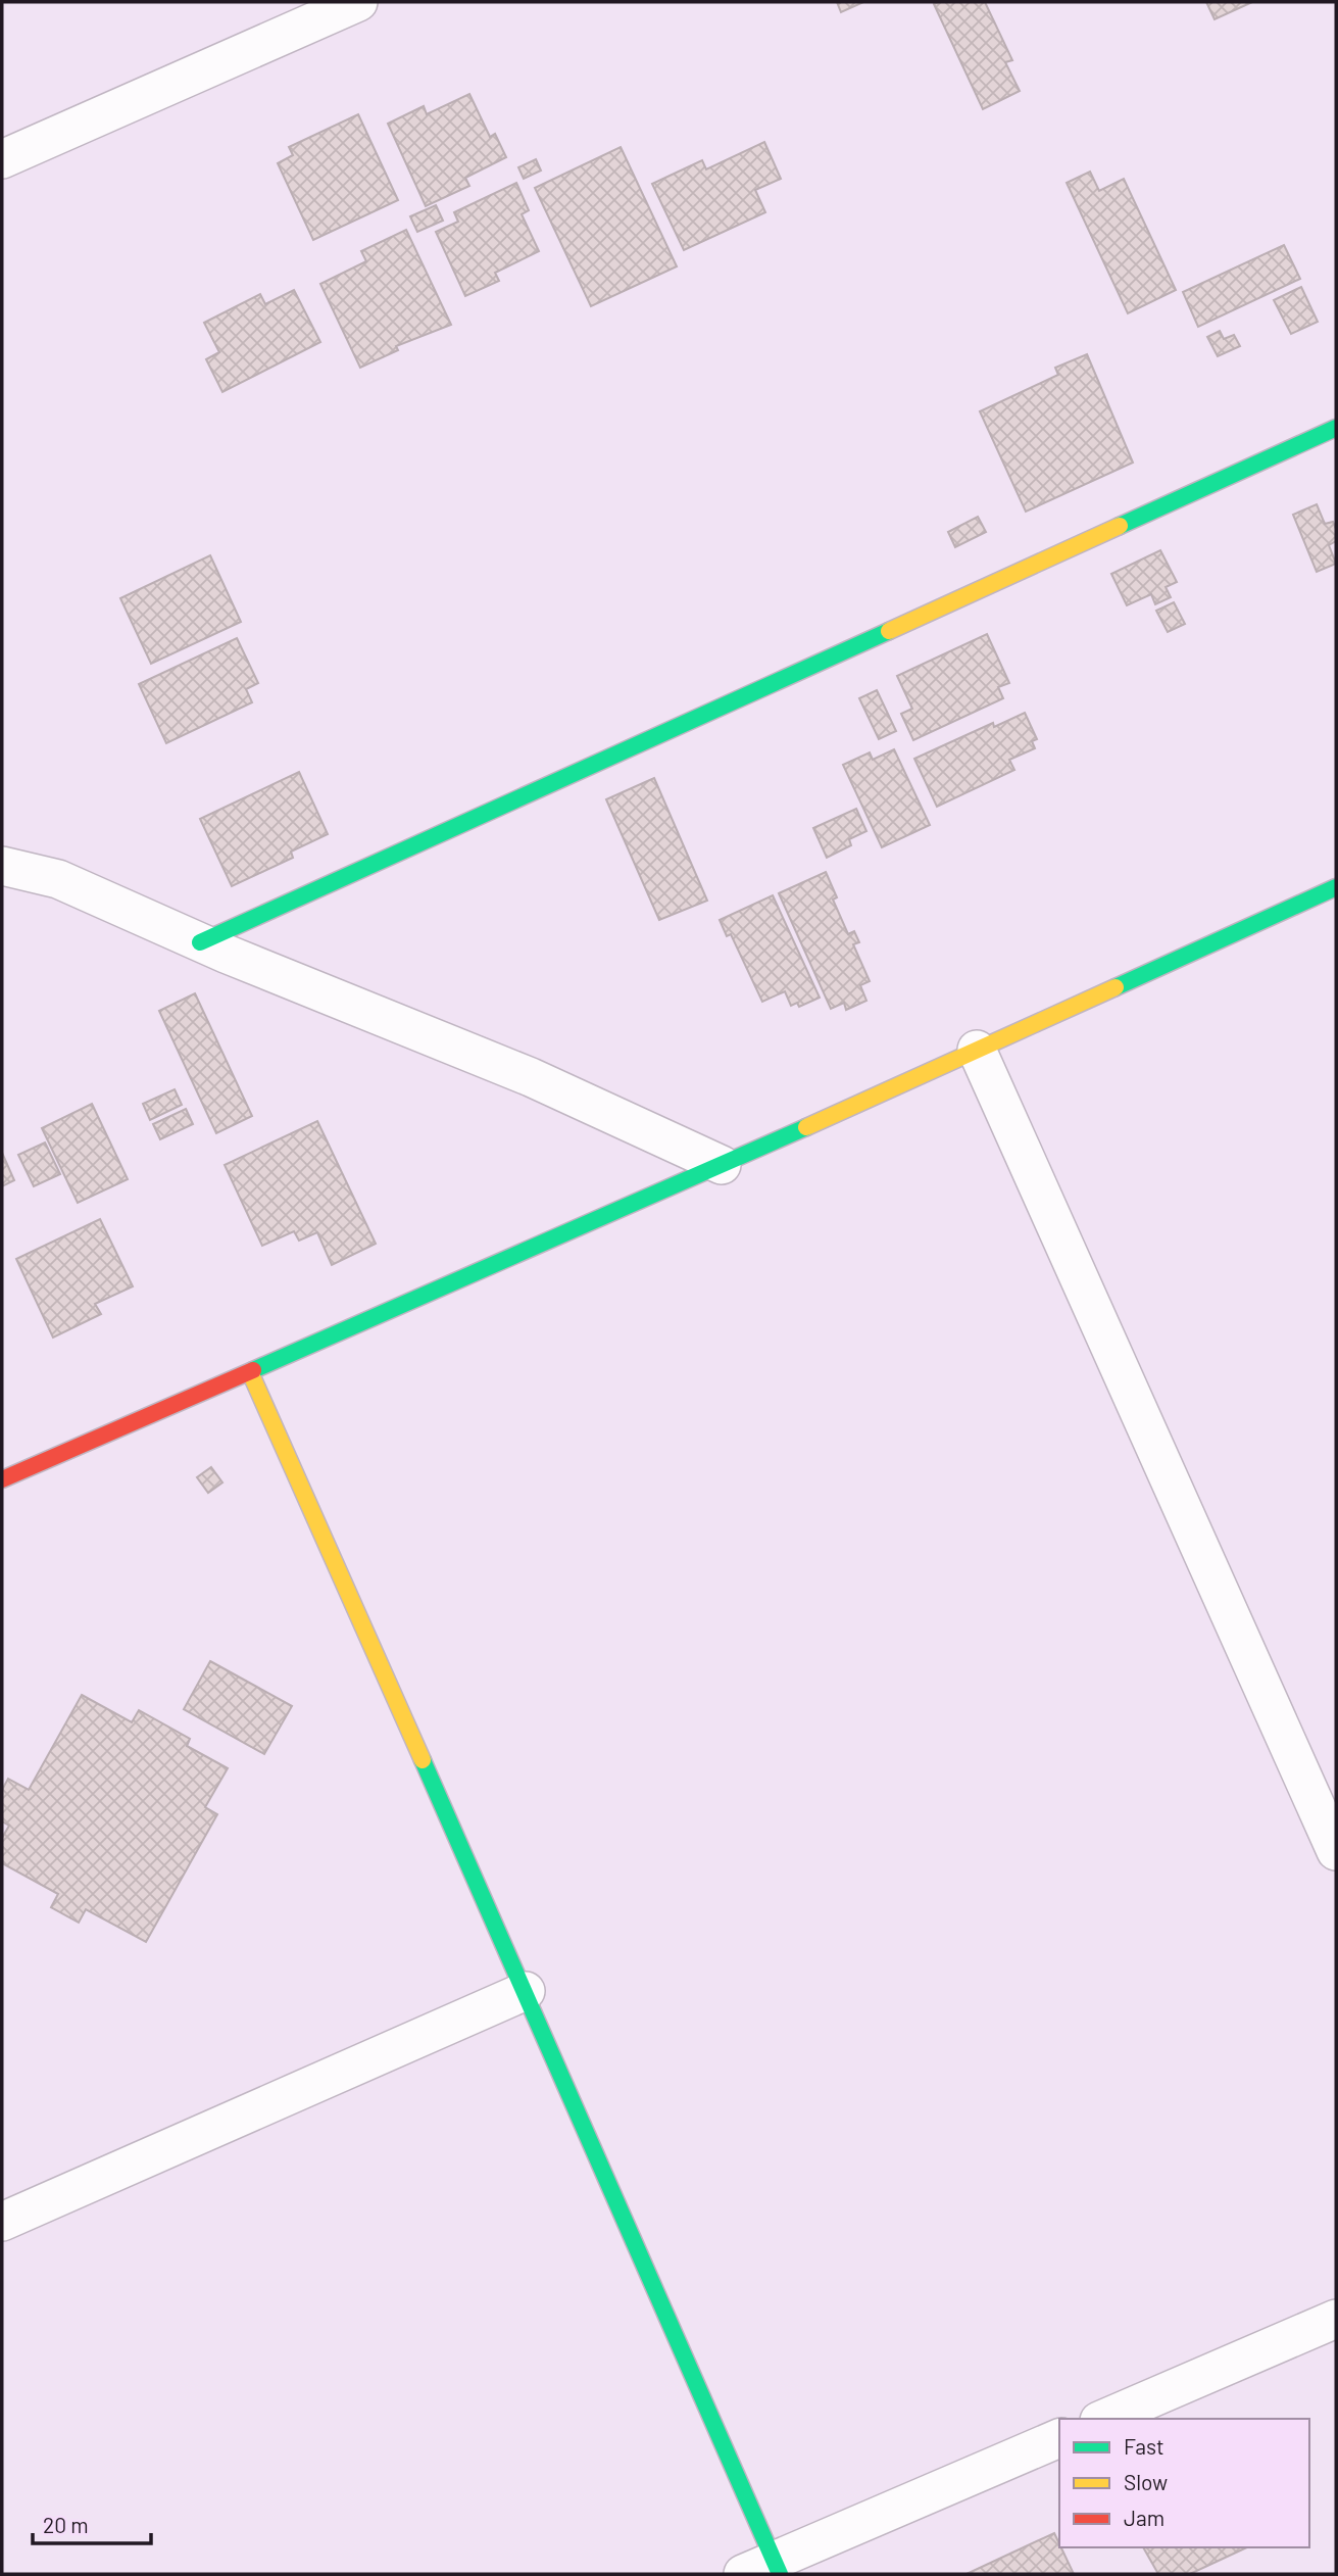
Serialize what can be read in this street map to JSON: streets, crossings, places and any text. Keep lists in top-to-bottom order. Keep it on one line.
{"legend":["Fast","Slow","Jam"],"scale_bar":"20 m"}
